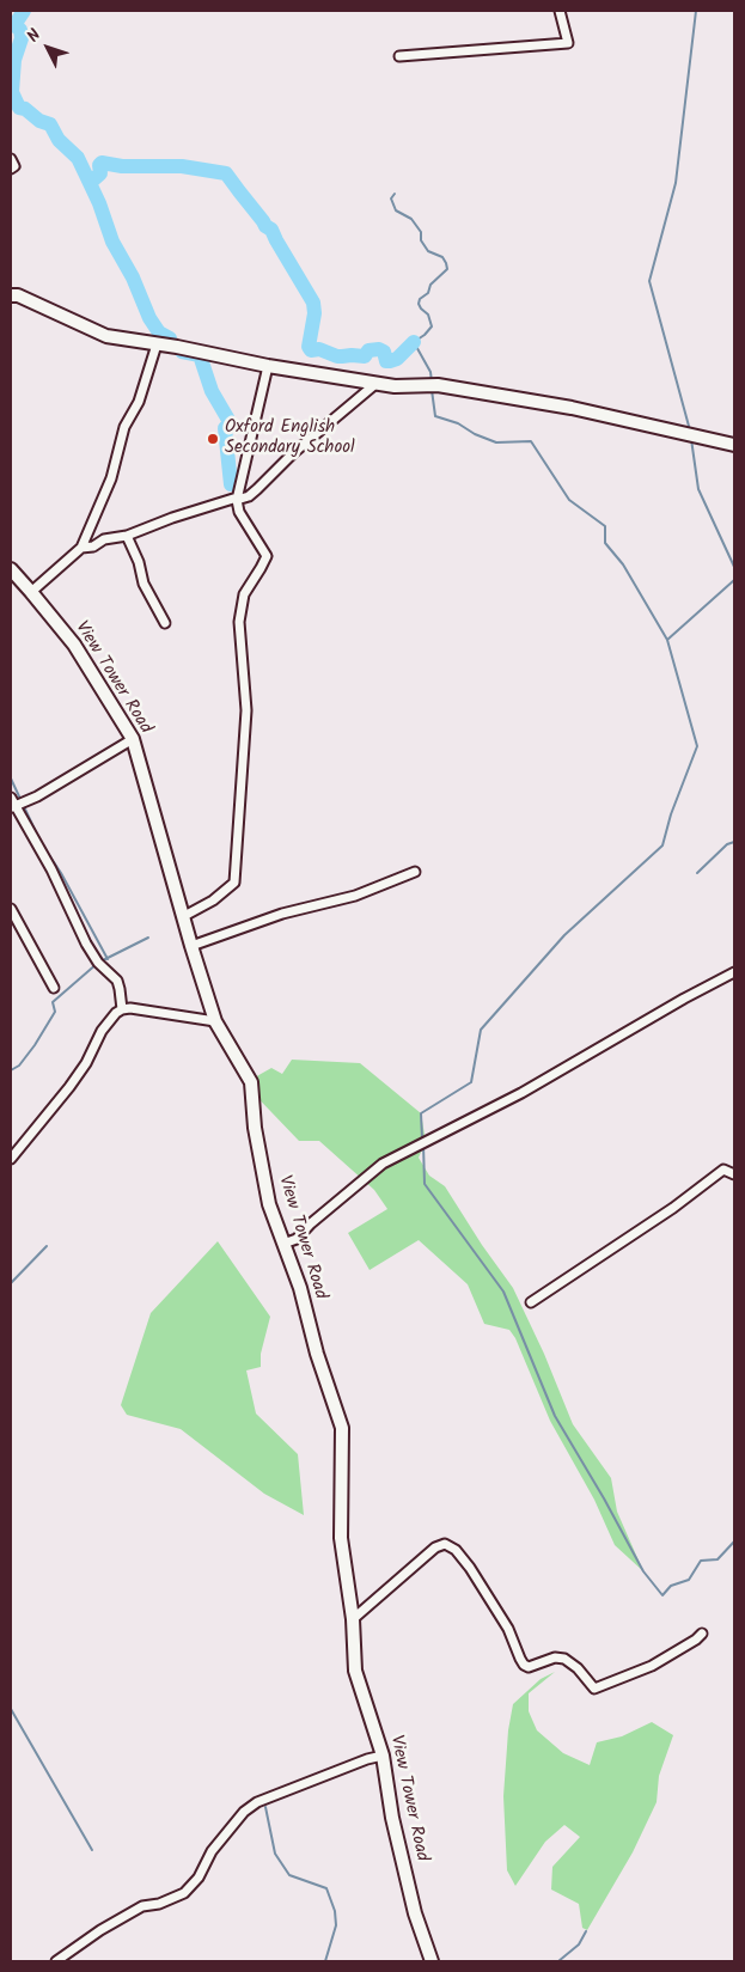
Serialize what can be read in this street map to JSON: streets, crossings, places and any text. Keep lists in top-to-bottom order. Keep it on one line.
{"streets":{"street":["View Tower Road"]},"places":["Oxford English Secondary School"],"north":"top left"}
